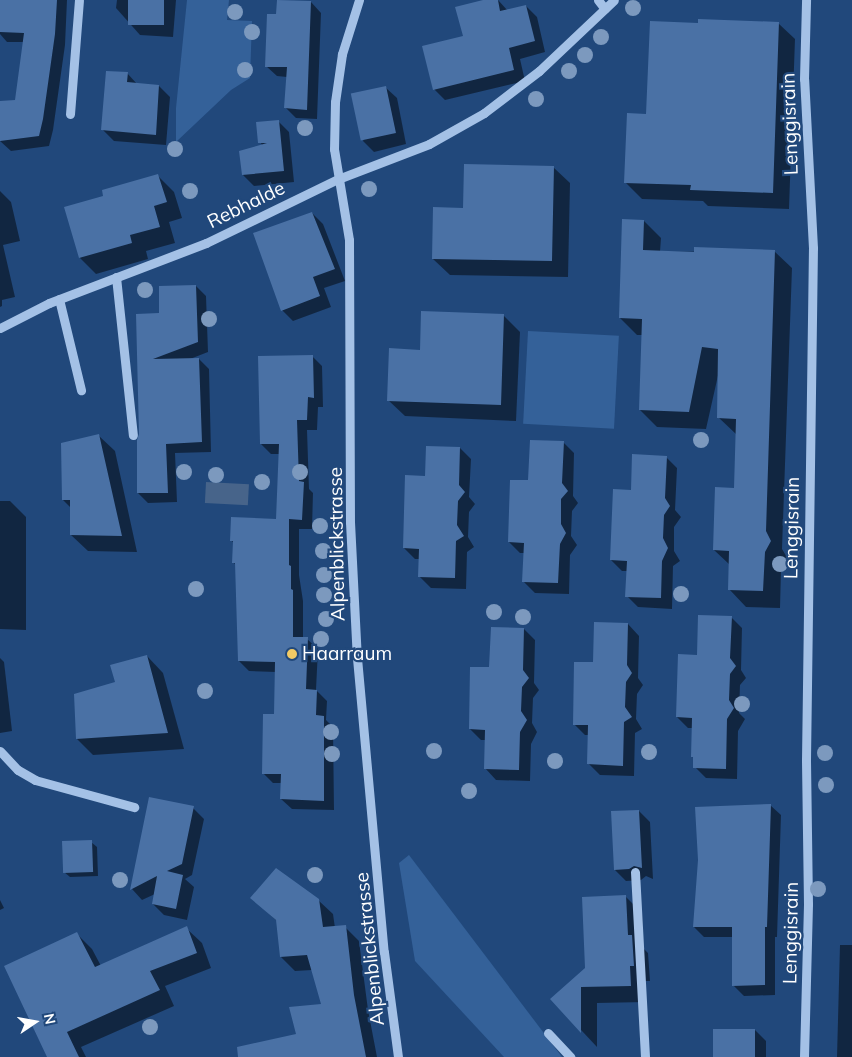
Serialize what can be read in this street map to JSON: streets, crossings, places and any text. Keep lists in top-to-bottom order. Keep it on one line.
{"streets":{"street":["Lenggisrain","Rebhalde","Alpenblickstrasse"]},"crossings":[["Rebhalde","Alpenblickstrasse"]],"places":["Haarraum"],"north":"right"}
